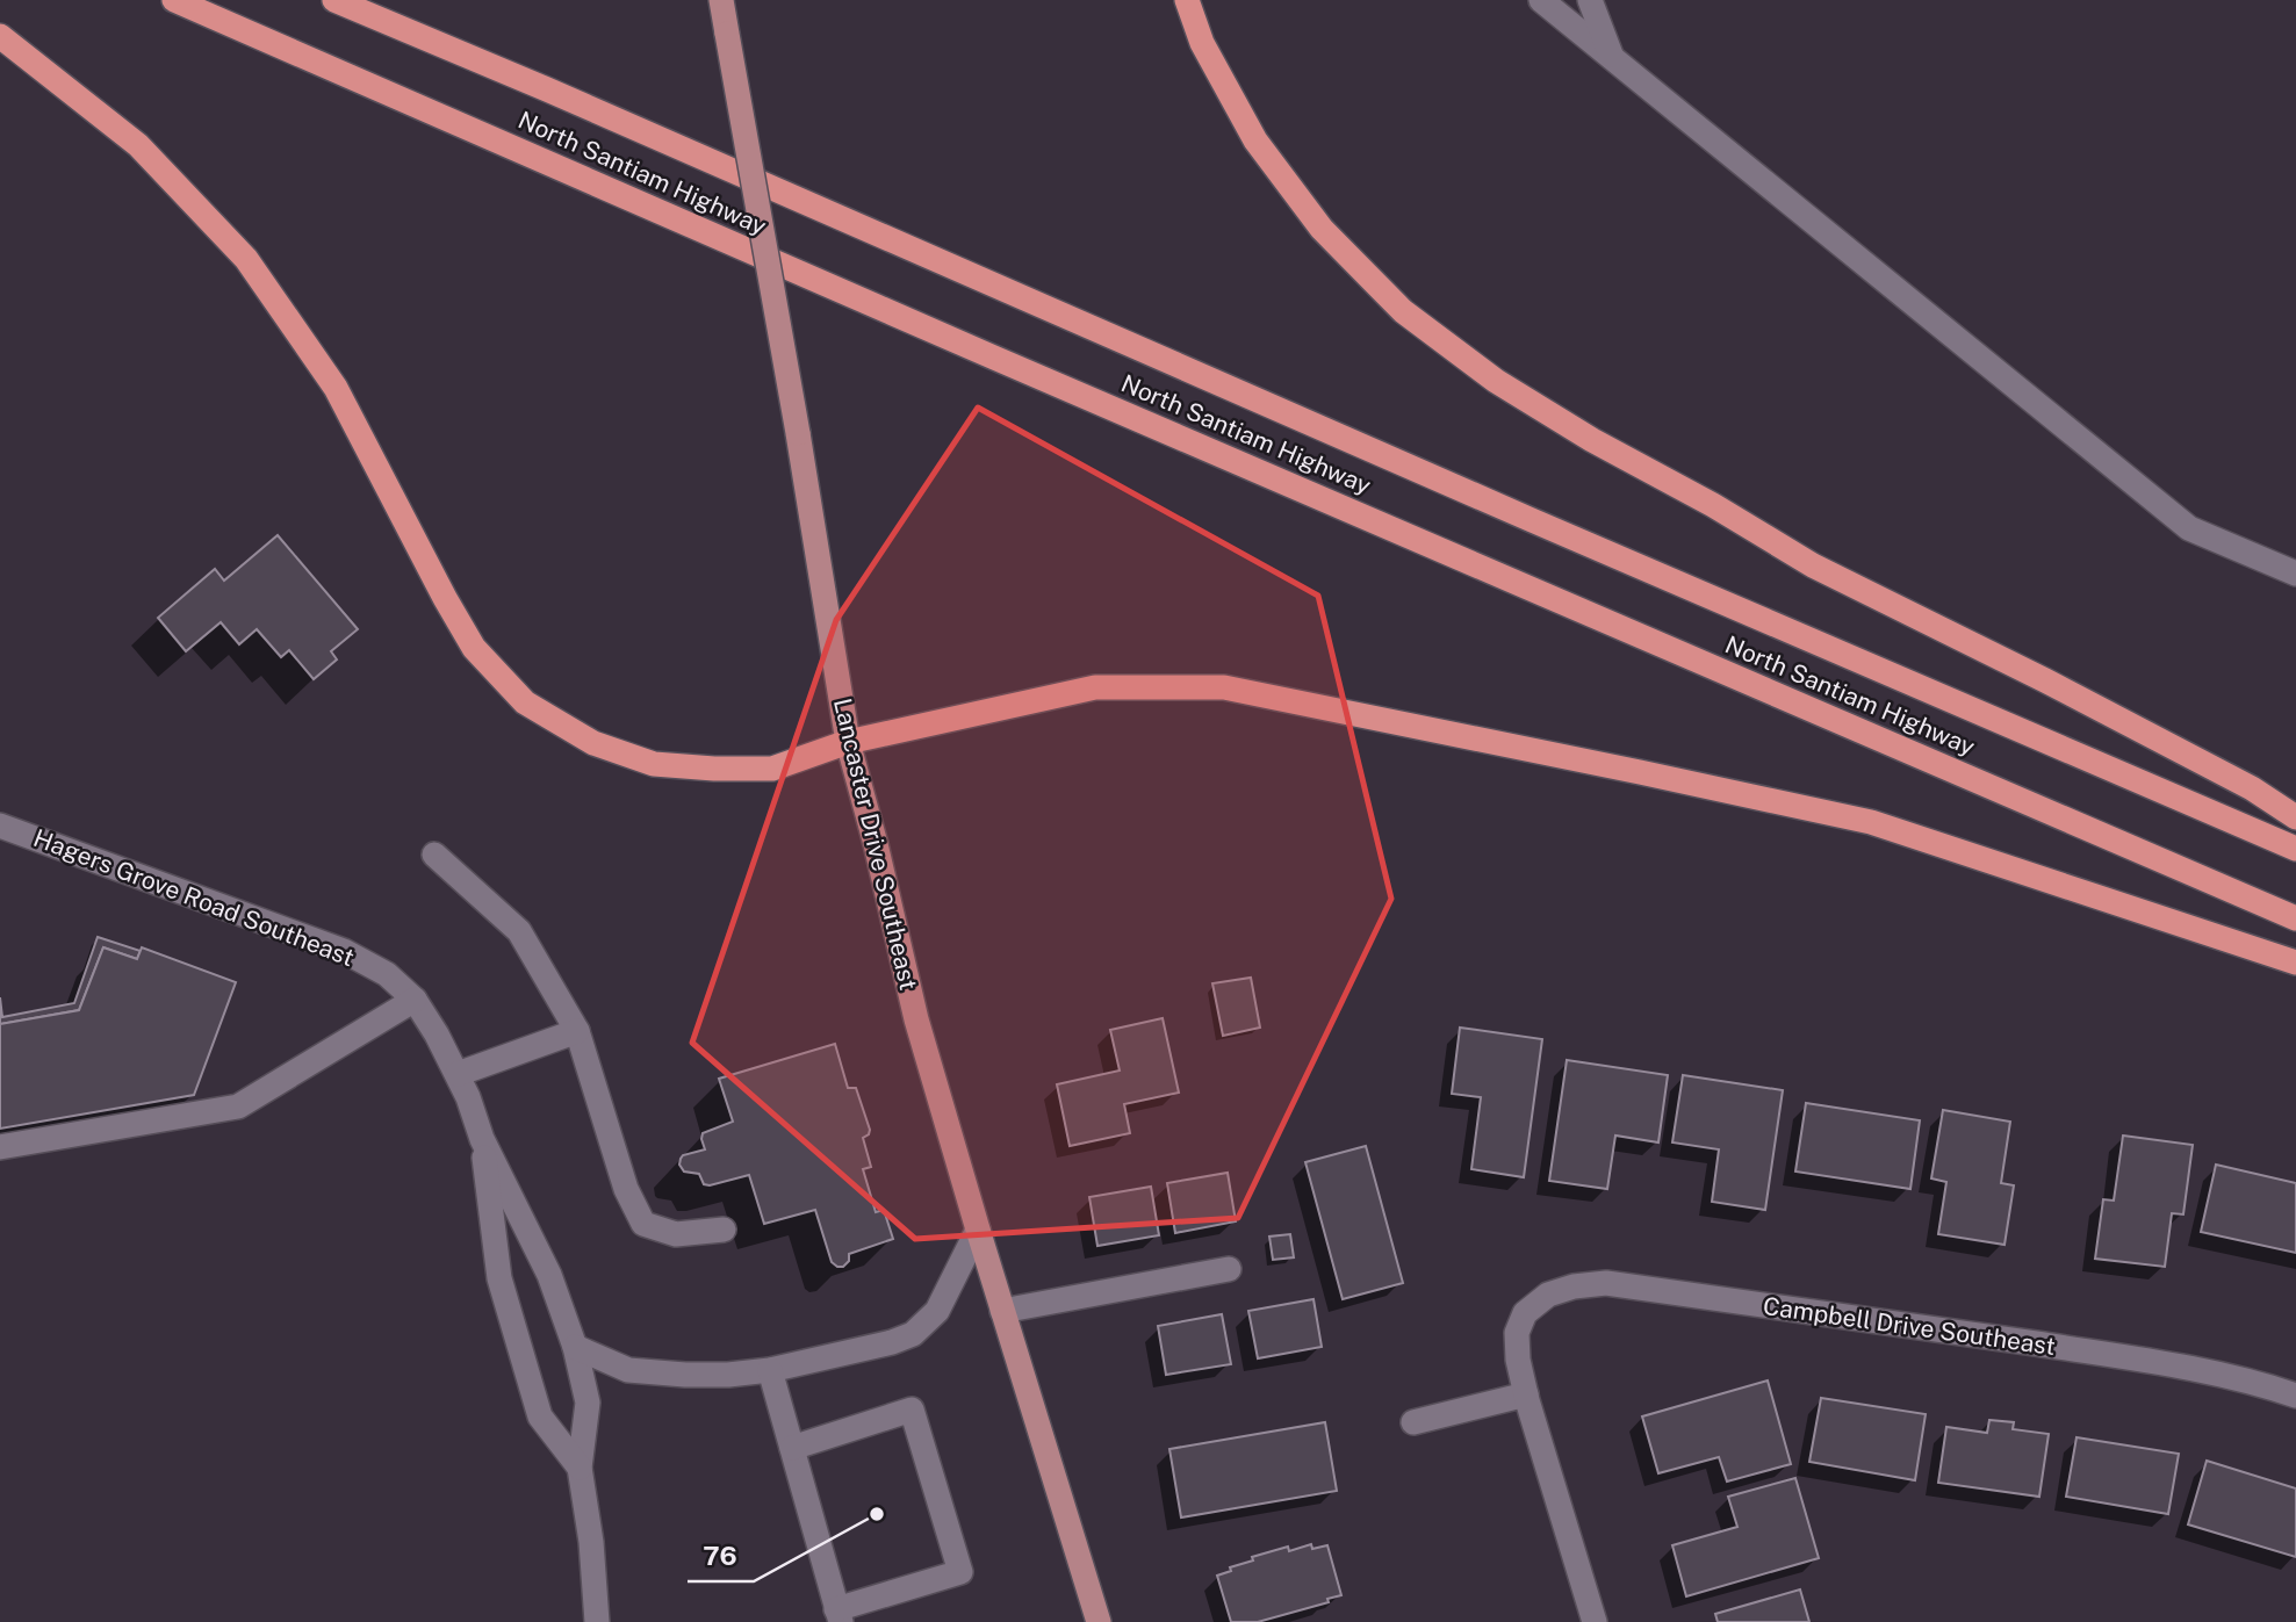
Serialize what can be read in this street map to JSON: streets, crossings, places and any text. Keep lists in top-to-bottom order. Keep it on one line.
{"streets":{"highway":["North Santiam Highway"],"main road":["Lancaster Drive Southeast"],"street":["Hagers Grove Road Southeast","Campbell Drive Southeast"]},"places":["76"]}
